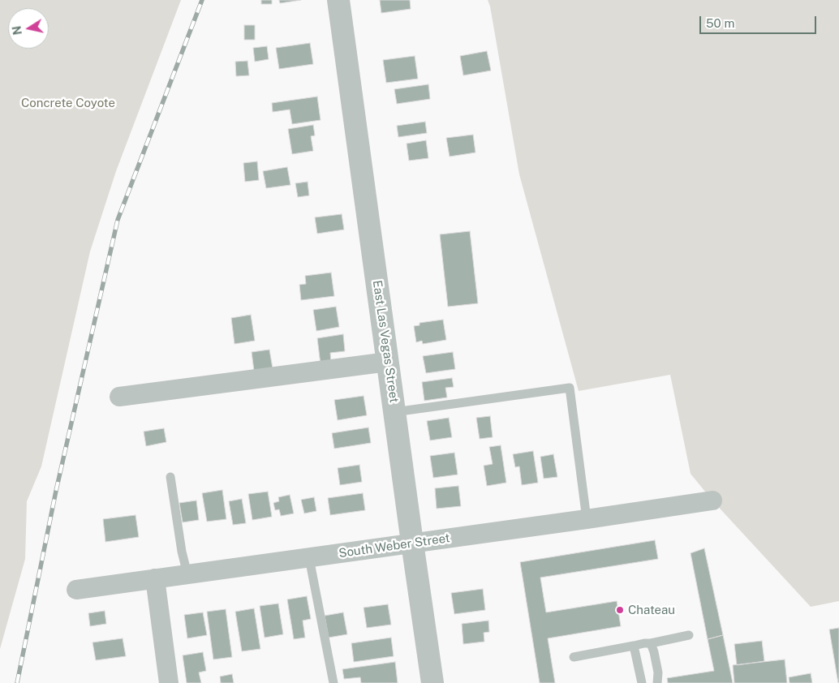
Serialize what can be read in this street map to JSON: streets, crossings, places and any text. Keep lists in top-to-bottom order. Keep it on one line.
{"streets":{"street":["East Las Vegas Street","South Weber Street"]},"crossings":[["East Las Vegas Street","South Weber Street"]],"parks":["Concrete Coyote"],"places":["Chateau"],"scale_bar":"50 m","north":"left"}
